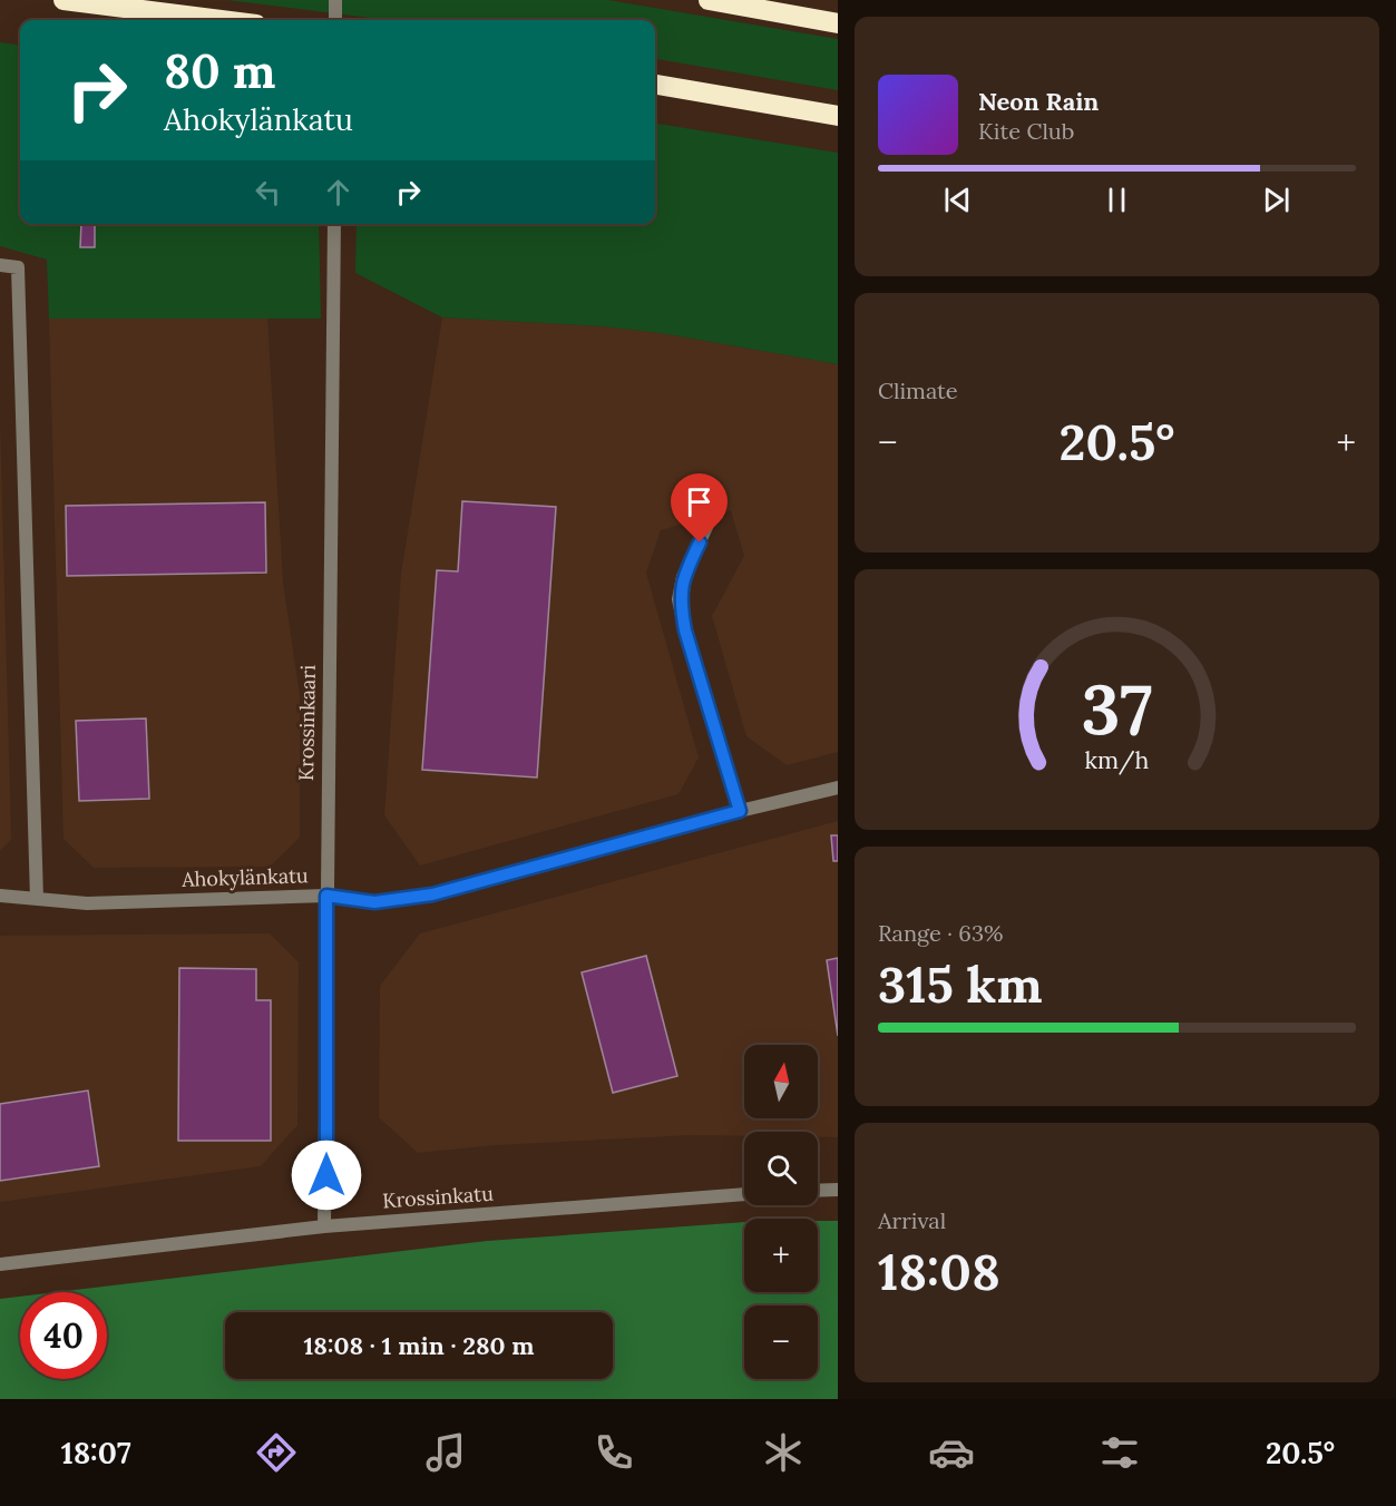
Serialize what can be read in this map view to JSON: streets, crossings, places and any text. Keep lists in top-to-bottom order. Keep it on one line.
{"streets":{"street":["Krossinkaari","Ahokylänkatu","Krossinkatu"]},"crossings":[["Krossinkaari","Ahokylänkatu"],["Krossinkaari","Krossinkatu"]],"north":"top","page":{"turn":["80 m","Ahokylänkatu"],"song":["Neon Rain","Kite Club"],"tile":["Climate",["Range · 63%","315 km"],["Arrival","18:08"]],"heat":["−","20.5°","+"],"map_buttons":["+","−"],"limit":"40","trip":"18:08 · 1 min · 280 m","tabs":["18:07","20.5°"],"gauge":["37","km/h"]}}
